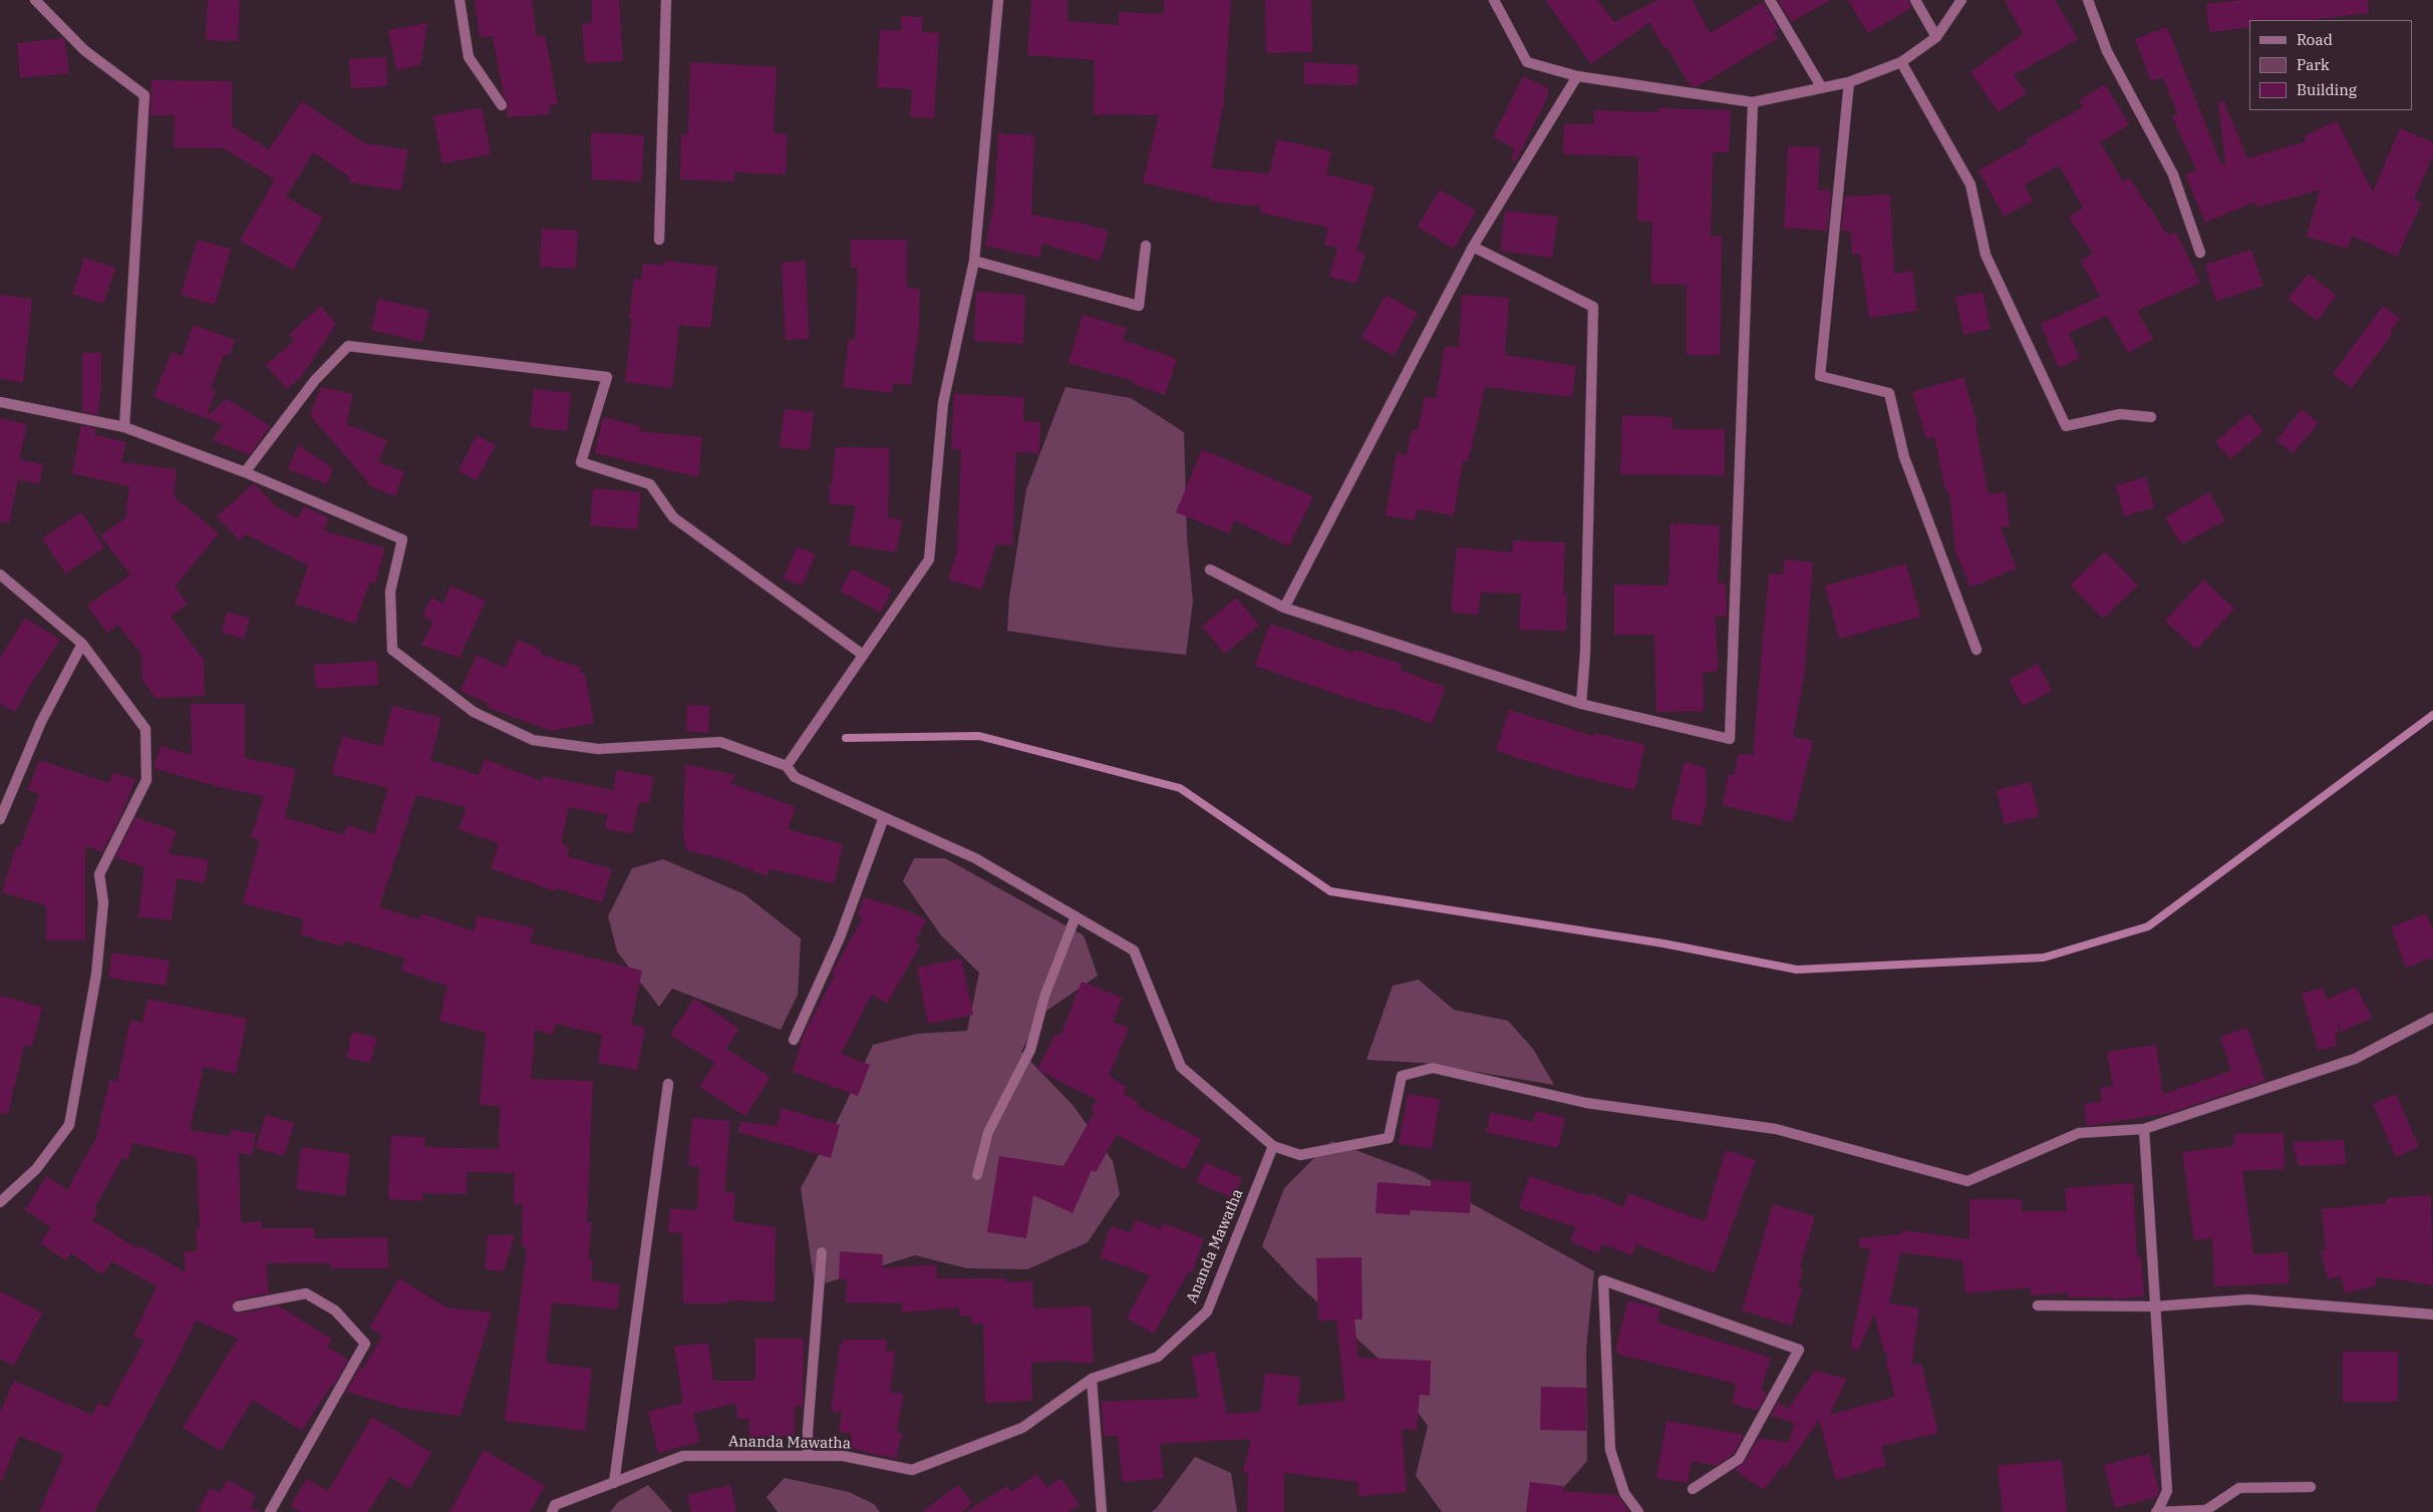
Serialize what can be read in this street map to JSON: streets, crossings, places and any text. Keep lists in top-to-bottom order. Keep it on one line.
{"streets":{"street":["Ananda Mawatha"]},"legend":["Road","Park","Building"]}
